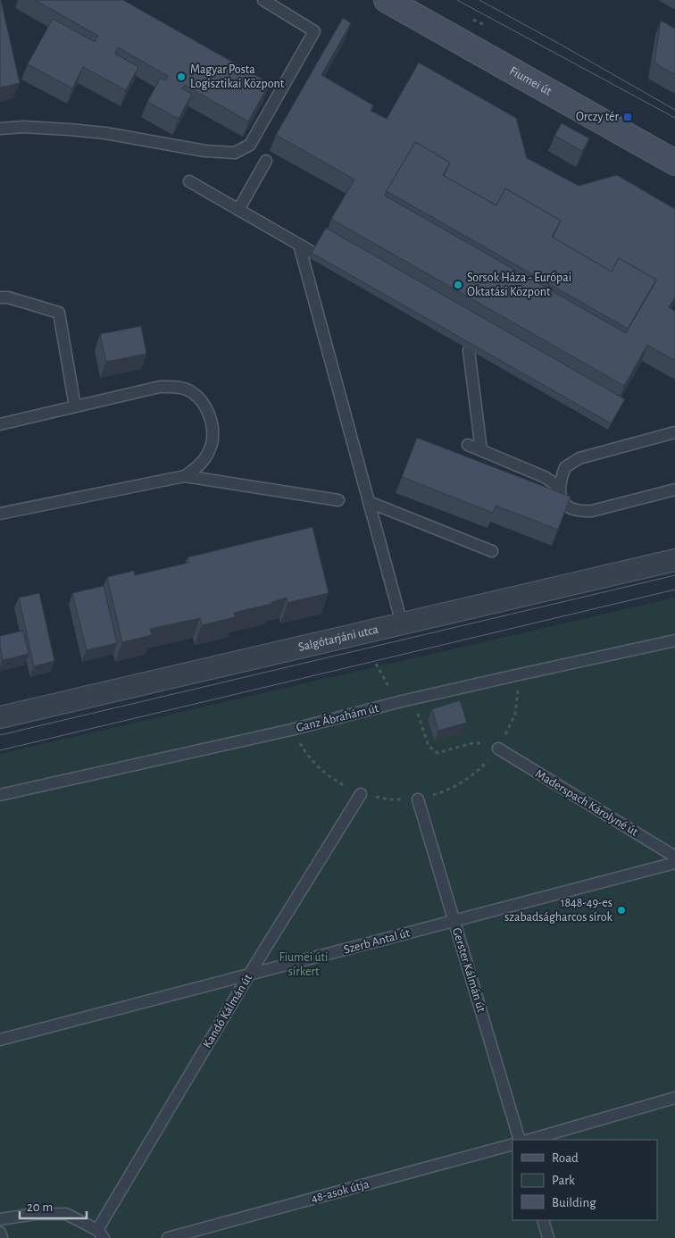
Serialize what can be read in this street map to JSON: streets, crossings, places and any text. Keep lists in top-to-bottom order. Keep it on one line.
{"streets":{"main road":["Fiumei út"],"street":["Salgótarjáni utca"],"lane":["Ganz Ábrahám út","Maderspach Károlyné út","Szerb Antal út","Gerster Kálmán út","Kandó Kálmán út","48-asok útja"]},"crossings":[["Szerb Antal út","Gerster Kálmán út"],["Szerb Antal út","Kandó Kálmán út"]],"parks":["Fiumei úti sírkert"],"places":{"other":["Magyar Posta Logisztikai Központ","Sorsok Háza - Európai Oktatási Központ","1848-49-es szabadságharcos sírok"],"transit":["Orczy tér"]},"legend":["Road","Park","Building"],"scale_bar":"20 m"}
